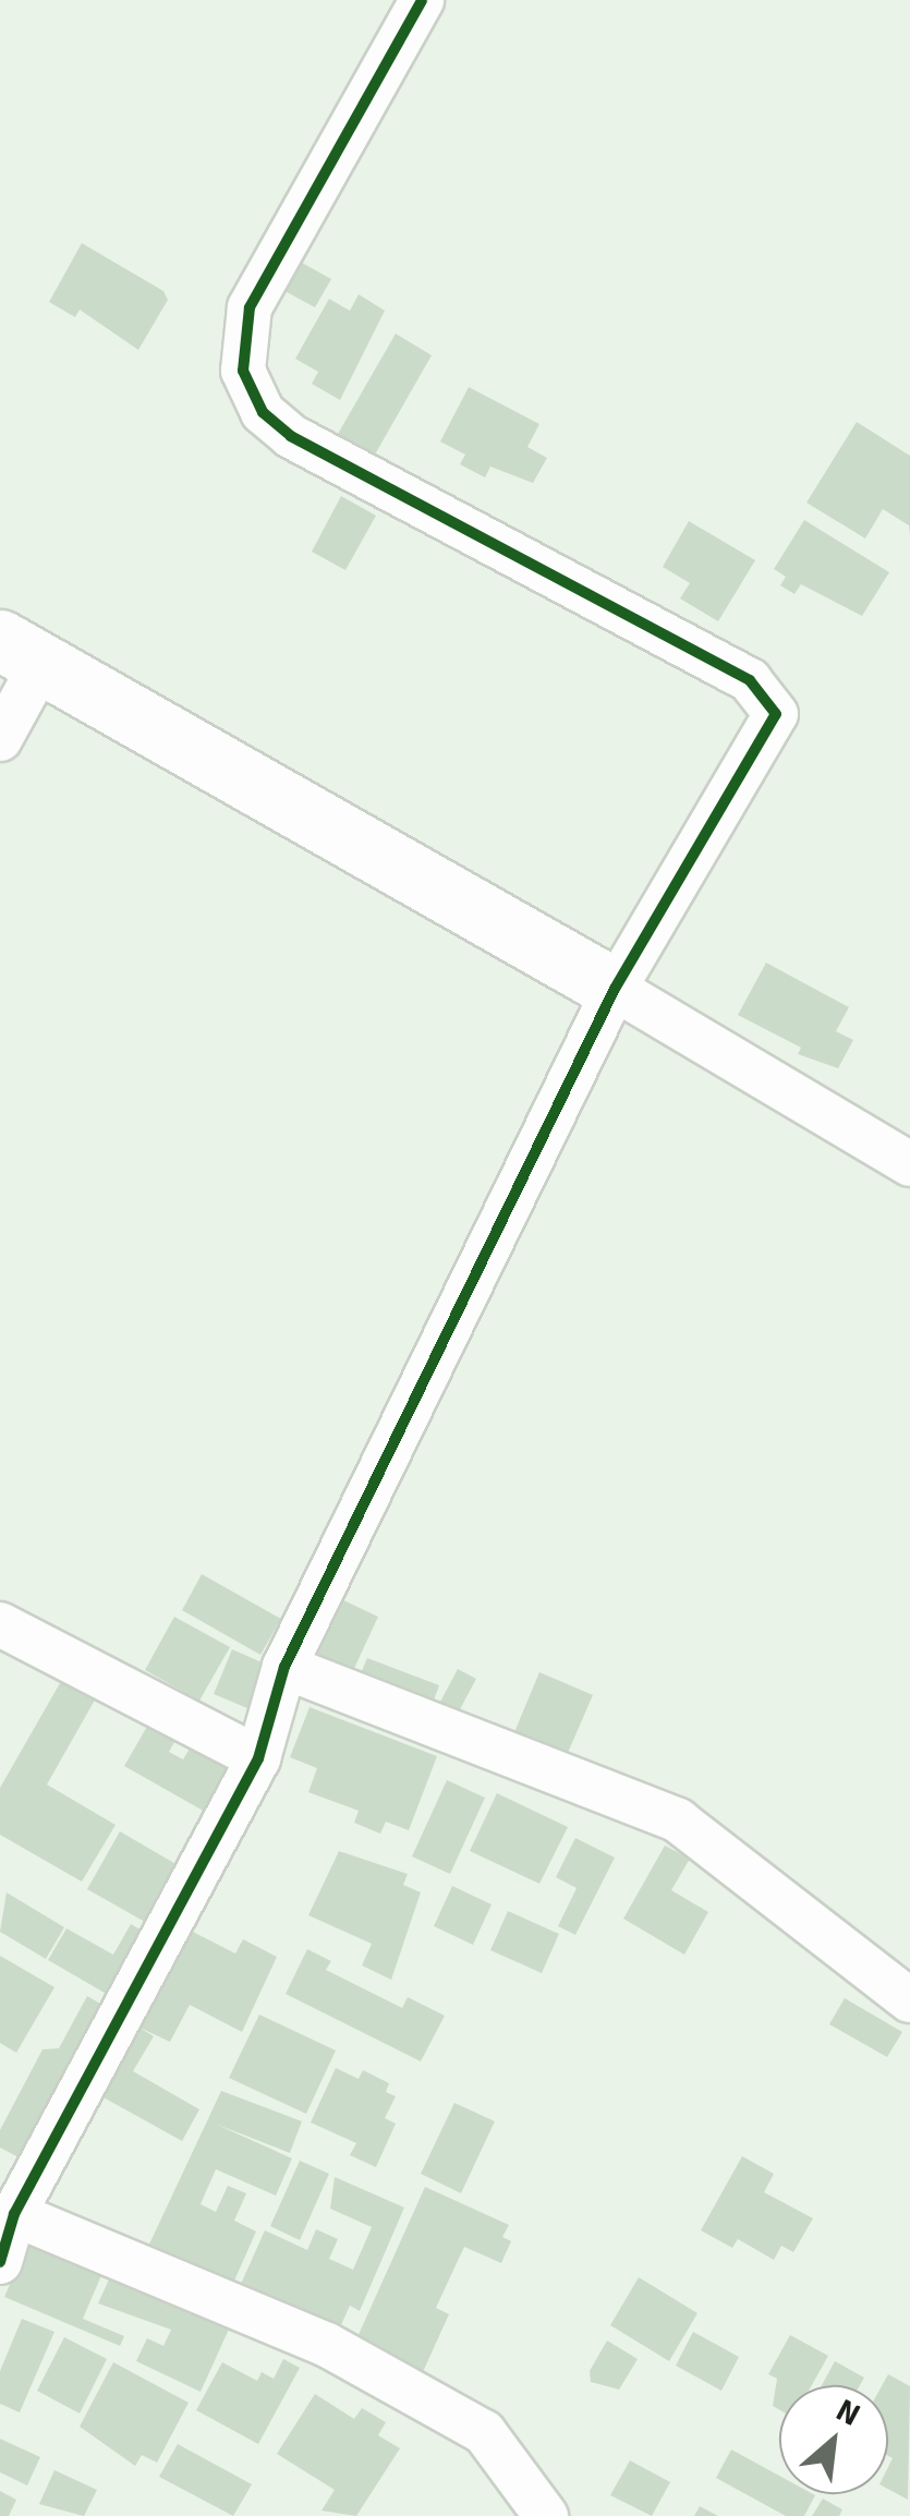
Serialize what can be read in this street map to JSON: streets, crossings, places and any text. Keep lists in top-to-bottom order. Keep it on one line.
{"north":"top right"}
